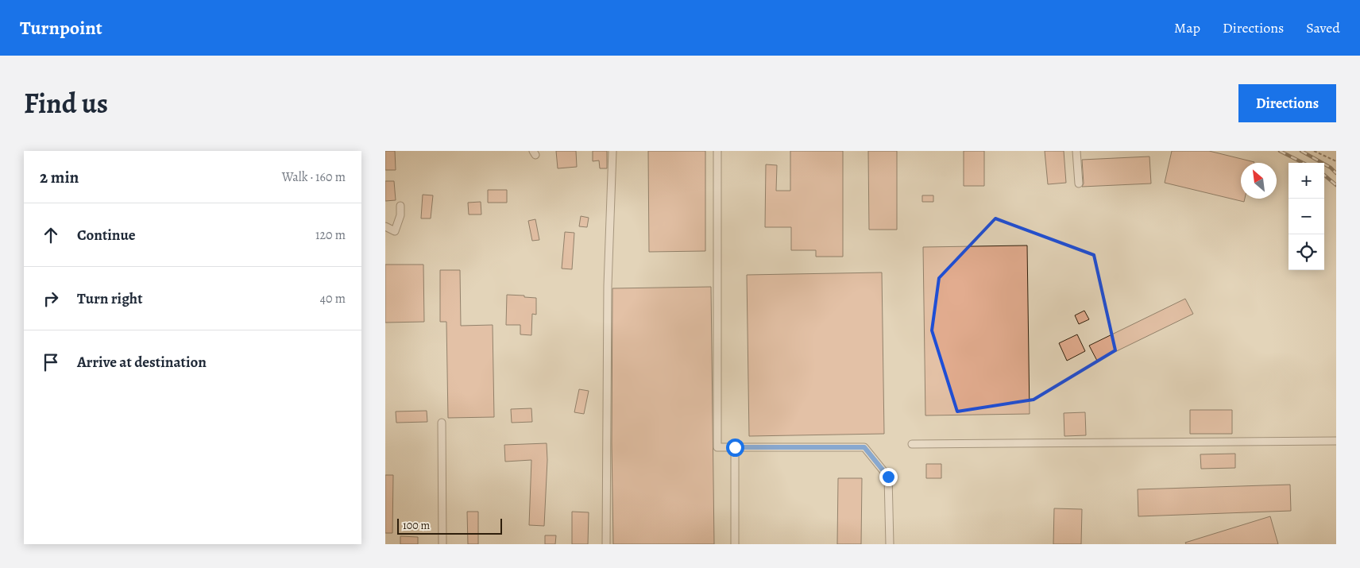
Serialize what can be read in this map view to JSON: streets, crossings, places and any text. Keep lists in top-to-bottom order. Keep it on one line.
{"scale_bar":"100 m","north":"top left","page":{"header":"Turnpoint","nav":["Map","Directions","Saved"],"title":"Find us","buttons":"Directions","heading":["2 min","Walk · 160 m"],"map_buttons":["+","−"],"list":[["Continue","120 m"],["Turn right","40 m"],"Arrive at destination"],"scale":"100 m"}}
